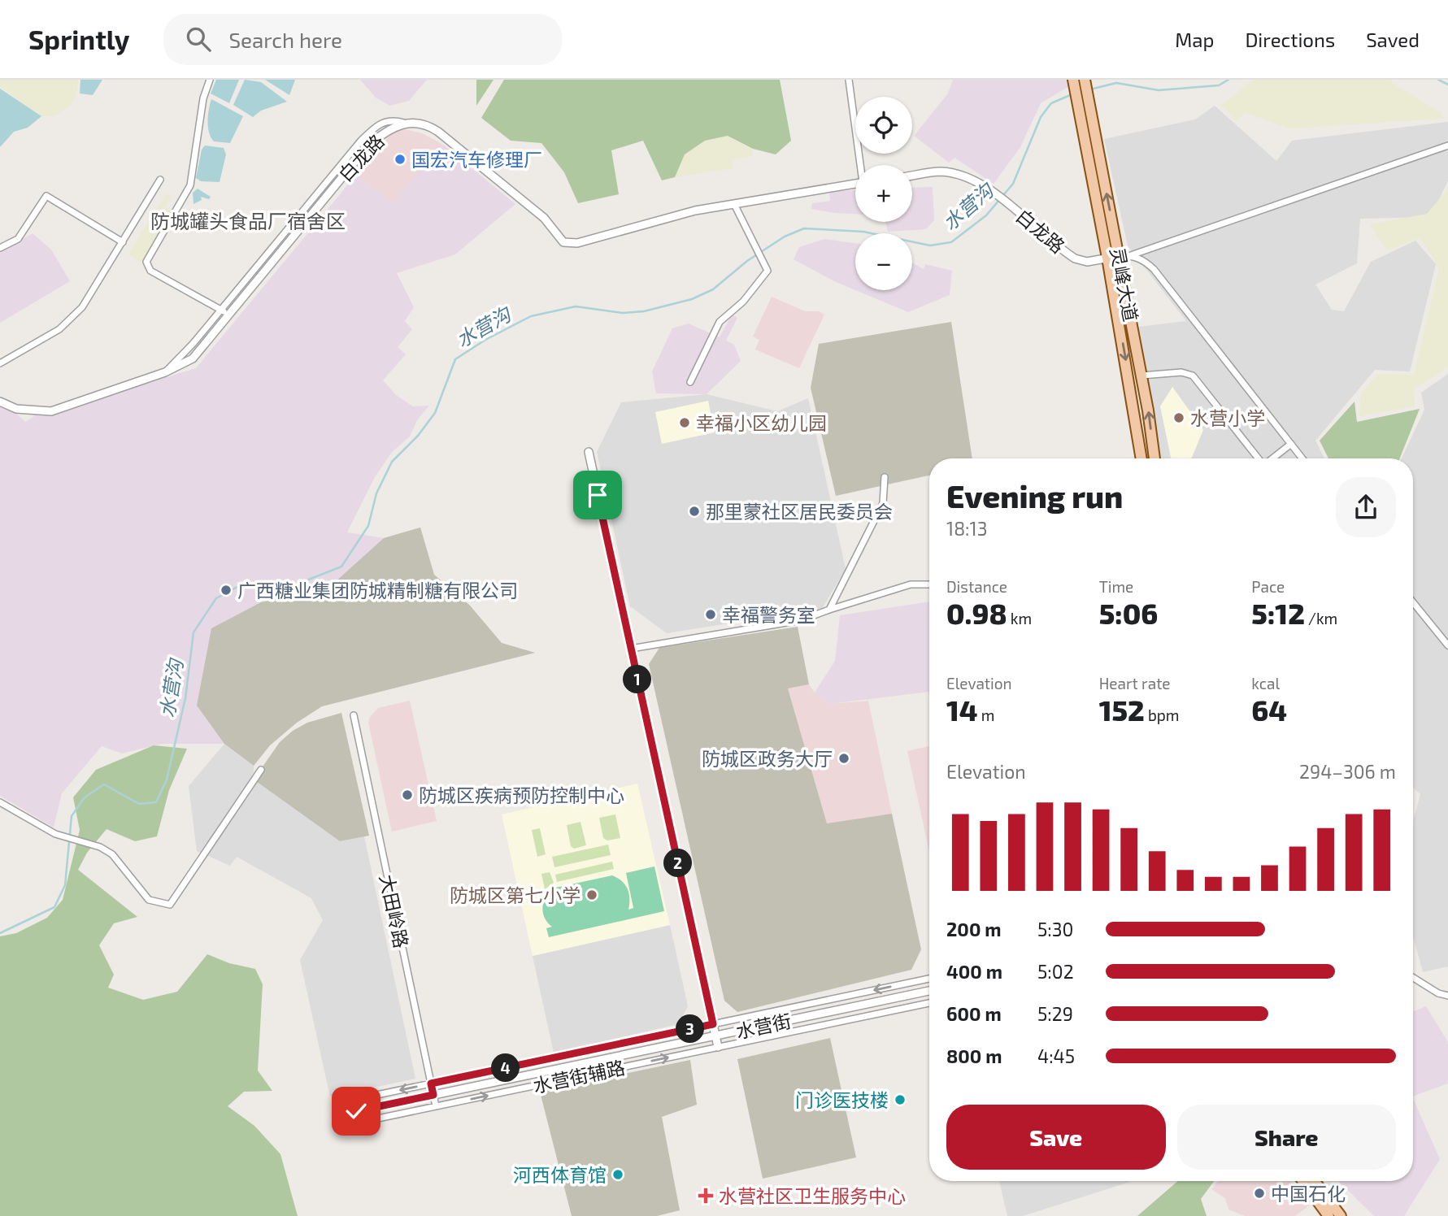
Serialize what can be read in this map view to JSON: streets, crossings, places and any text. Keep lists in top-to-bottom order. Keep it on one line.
{"streets":{"main road":["灵峰大道"],"street":["白龙路","大田岭路","水营街","水营街辅路"]},"crossings":[["白龙路","灵峰大道"],["大田岭路","水营街"],["大田岭路","水营街辅路"],["水营街","水营街辅路"]],"districts":["防城罐头食品厂宿舍区"],"water":["水营沟"],"places":{"other":["国宏汽车修理厂","水营小学","幸福小区幼儿园","那里蒙社区居民委员会","广西糖业集团防城精制糖有限公司","幸福警务室","防城区政务大厅","防城区疾病预防控制中心","防城区第七小学","门诊医技楼","河西体育馆","中国石化"],"health":["水营社区卫生服务中心"]},"page":{"header":"Sprintly","search":"Search here","nav":["Map","Directions","Saved"],"map_buttons":["+","−"],"heading":["Evening run","18:13"],"stats":[["Distance","0.98 km"],["Time","5:06"],["Pace","5:12 /km"],["Elevation","14 m"],["Heart rate","152 bpm"],["kcal","64"]],"pins":["1","2","3","4"],"chart":["Elevation","294–306 m"],"list":[{"name":"200 m","note":"5:30"},{"name":"400 m","note":"5:02"},{"name":"600 m","note":"5:29"},{"name":"800 m","note":"4:45"}],"buttons":["Save","Share"]}}
